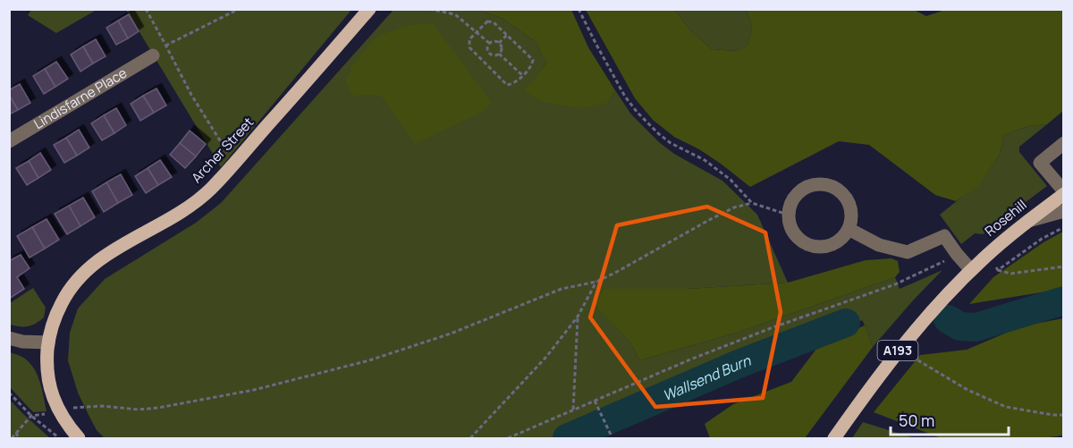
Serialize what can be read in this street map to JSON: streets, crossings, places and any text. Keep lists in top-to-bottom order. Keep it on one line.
{"streets":{"main road":["Archer Street","Rosehill","A193"],"street":["Lindisfarne Place"]},"crossings":[["Rosehill","A193"]],"water":["Wallsend Burn"],"scale_bar":"50 m"}
